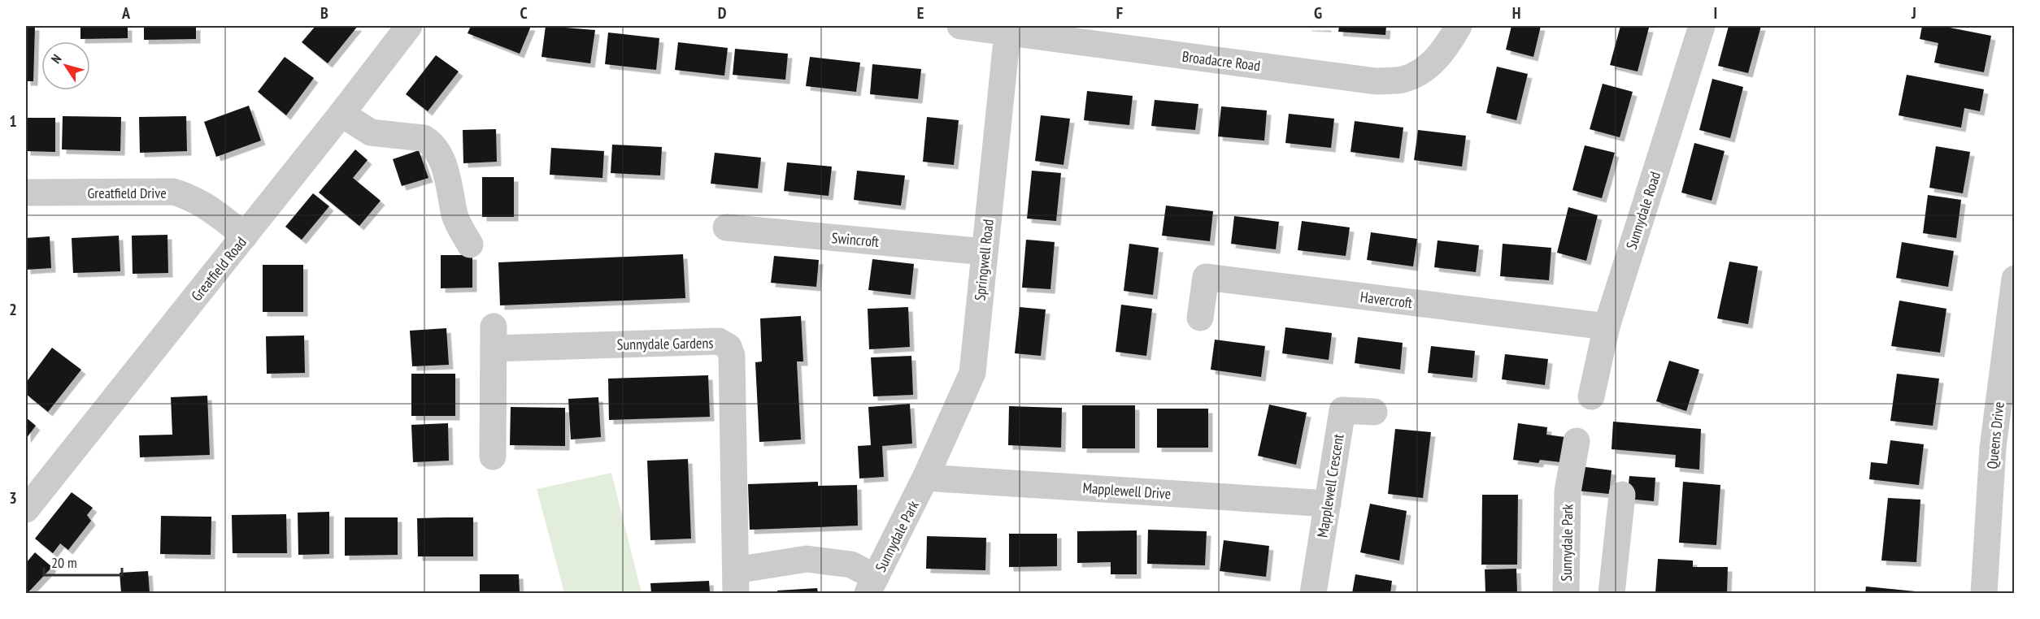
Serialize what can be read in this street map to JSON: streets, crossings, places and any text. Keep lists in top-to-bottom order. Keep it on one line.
{"streets":{"street":["Broadacre Road","Greatfield Drive","Sunnydale Road","Swincroft","Springwell Road","Greatfield Road","Havercroft","Sunnydale Gardens","Queens Drive","Mapplewell Crescent","Mapplewell Drive","Sunnydale Park"]},"crossings":[["Broadacre Road","Springwell Road"],["Greatfield Drive","Greatfield Road"],["Sunnydale Road","Havercroft"],["Swincroft","Springwell Road"],["Springwell Road","Mapplewell Drive"],["Springwell Road","Sunnydale Park"],["Sunnydale Gardens","Sunnydale Park"],["Mapplewell Crescent","Mapplewell Drive"],["Mapplewell Drive","Sunnydale Park"]],"scale_bar":"20 m","north":"top left","grid":{"columns":["A","B","C","D","E","F","G","H","I","J"],"rows":["1","2","3"]}}
